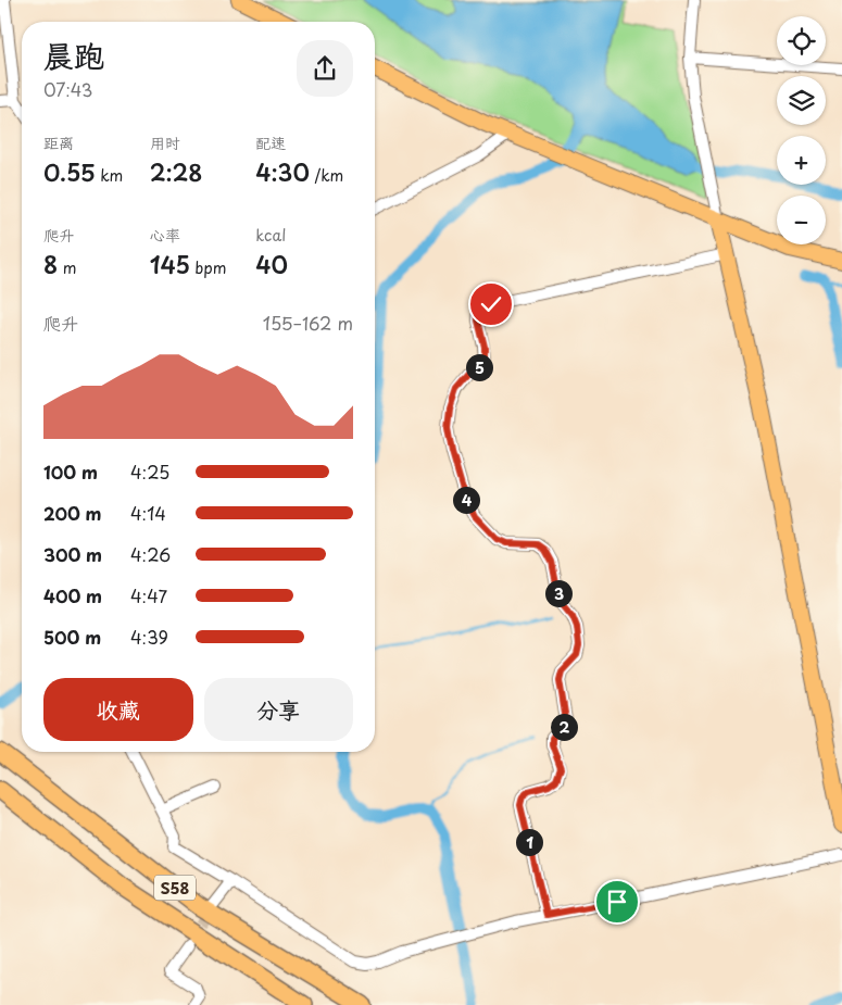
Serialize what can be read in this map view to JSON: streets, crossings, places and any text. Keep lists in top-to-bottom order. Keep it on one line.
{"streets":{"highway":["S58"]},"page":{"map_buttons":["+","−"],"heading":["晨跑","07:43"],"stats":[["距离","0.55 km"],["用时","2:28"],["配速","4:30 /km"],["爬升","8 m"],["心率","145 bpm"],["kcal","40"]],"chart":["爬升","155–162 m"],"pins":["5","4","3","2","1"],"list":[{"name":"100 m","note":"4:25"},{"name":"200 m","note":"4:14"},{"name":"300 m","note":"4:26"},{"name":"400 m","note":"4:47"},{"name":"500 m","note":"4:39"}],"buttons":["收藏","分享"]}}
